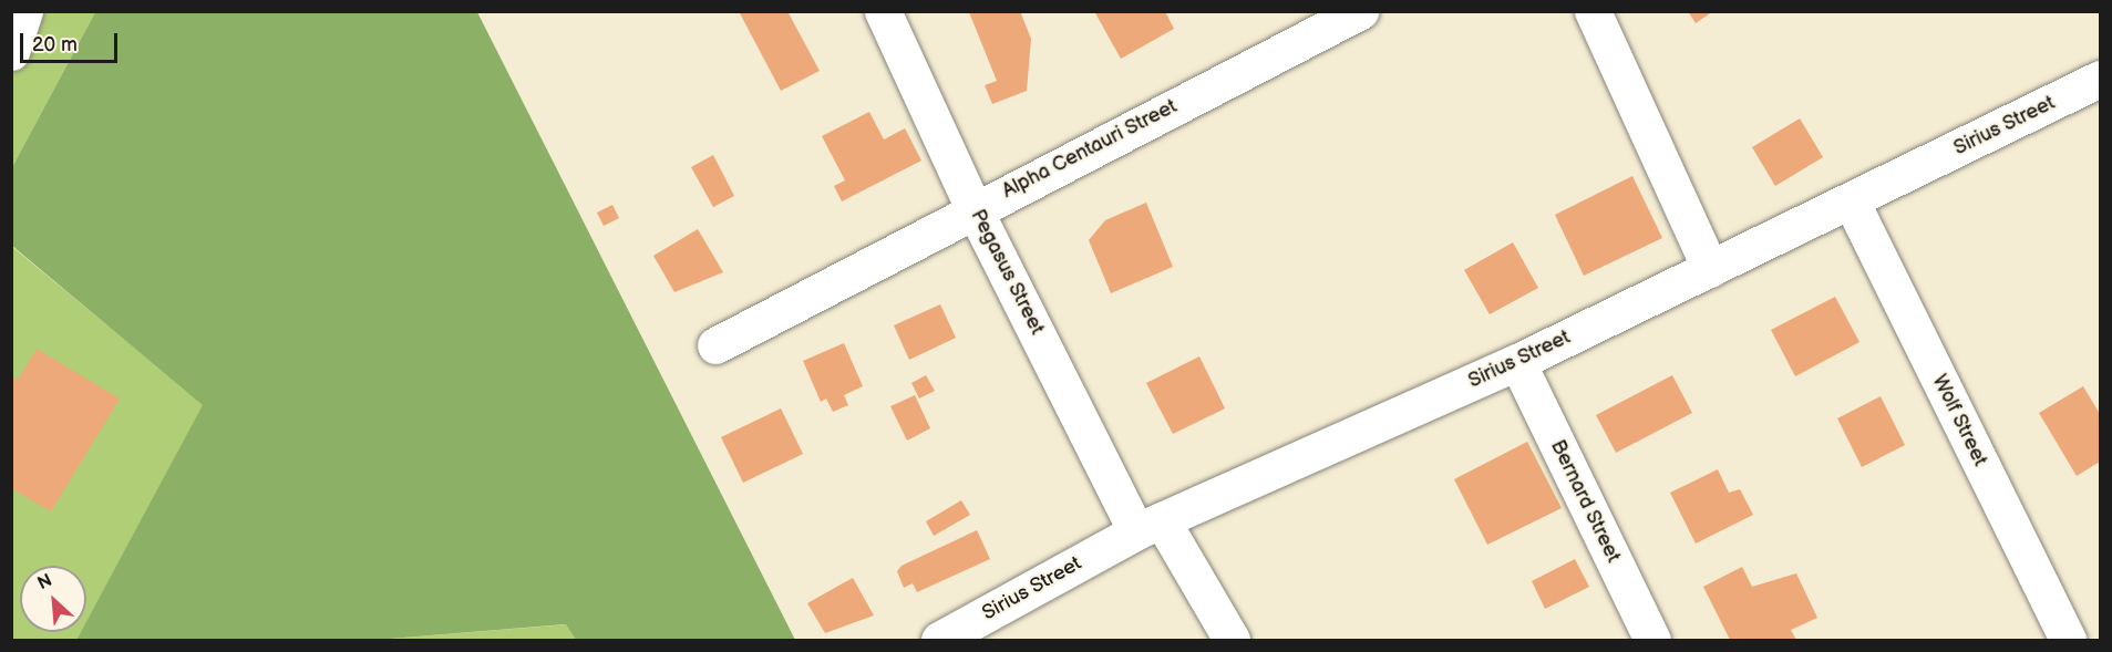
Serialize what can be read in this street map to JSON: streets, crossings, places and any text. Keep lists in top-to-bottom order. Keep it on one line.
{"streets":{"street":["Sirius Street","Alpha Centauri Street","Pegasus Street","Wolf Street","Bernard Street"]},"crossings":[["Sirius Street","Pegasus Street"],["Sirius Street","Wolf Street"],["Sirius Street","Bernard Street"],["Alpha Centauri Street","Pegasus Street"]],"scale_bar":"20 m","north":"top left"}
